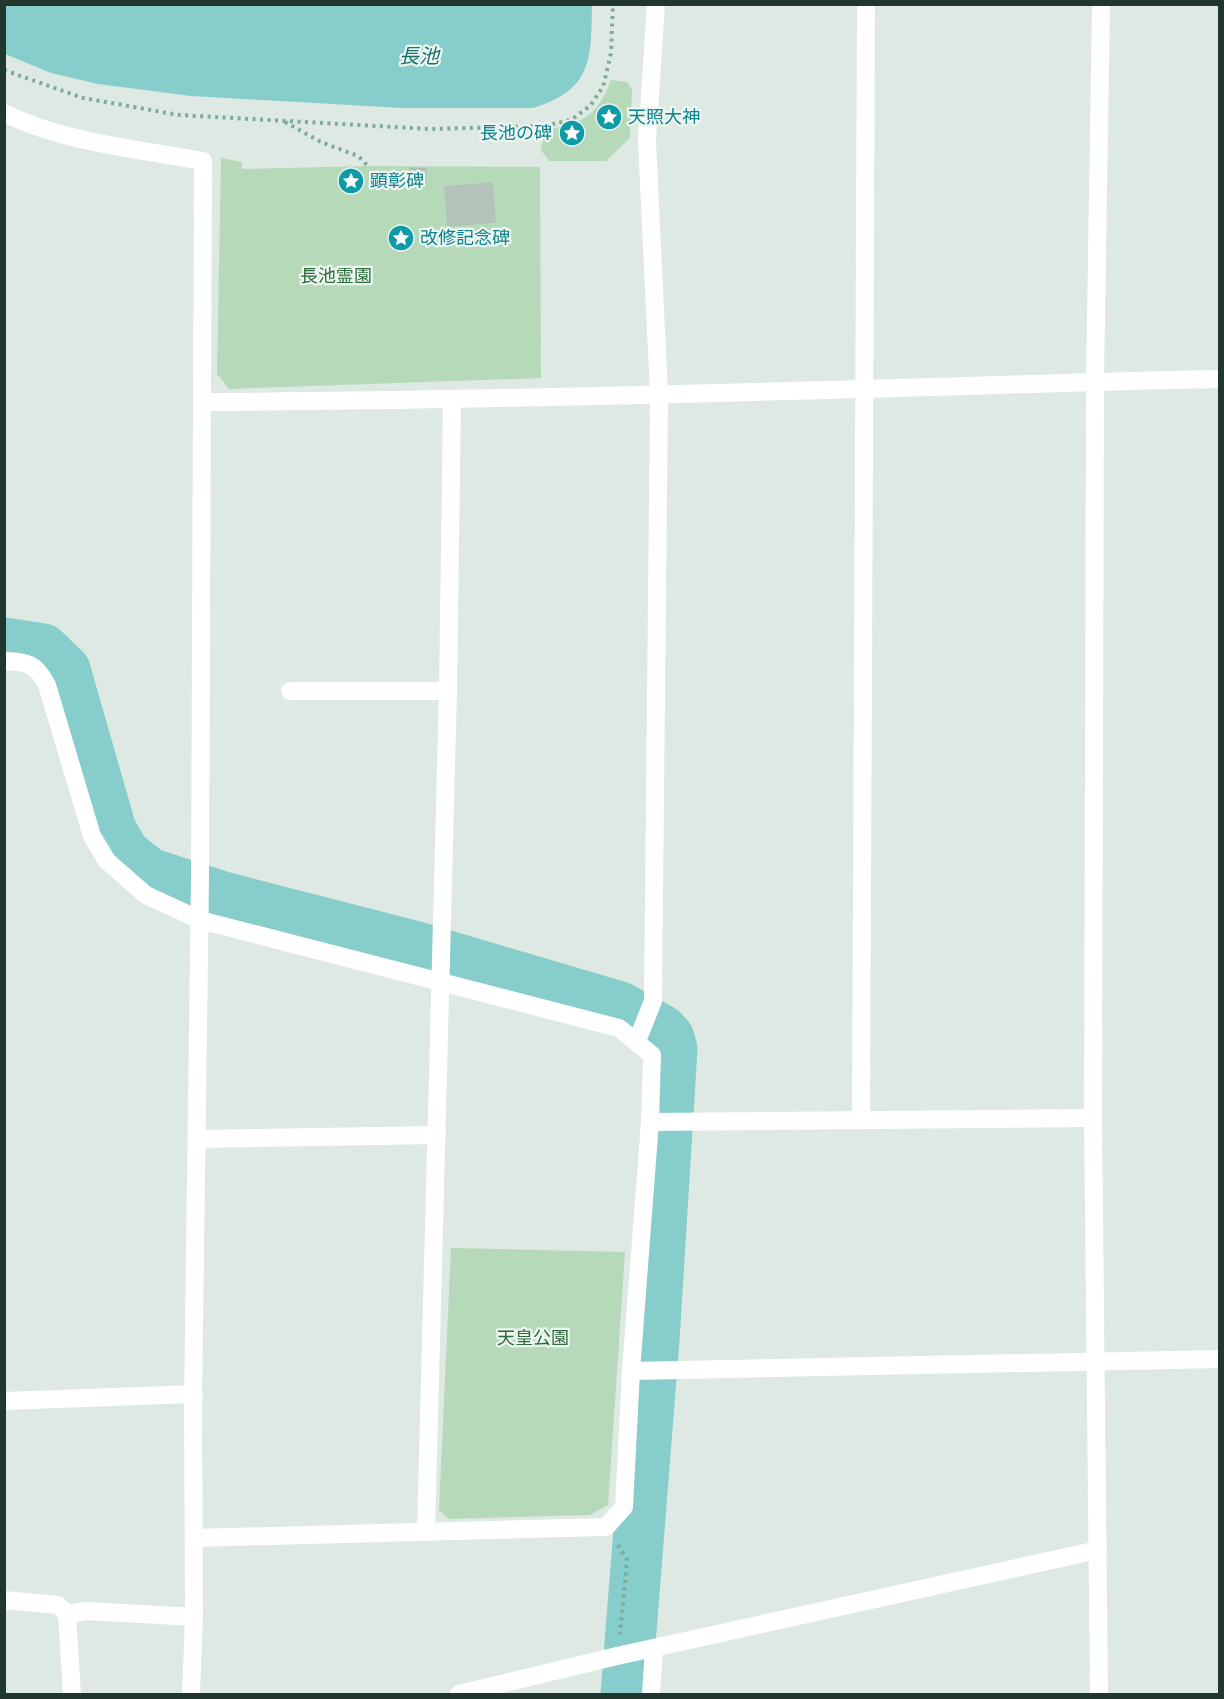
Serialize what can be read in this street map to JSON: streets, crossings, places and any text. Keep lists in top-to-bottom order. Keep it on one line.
{"water":["長池"],"parks":["長池霊園","天皇公園"],"places":{"place":["天照大神","長池の碑","顕彰碑","改修記念碑"]}}
